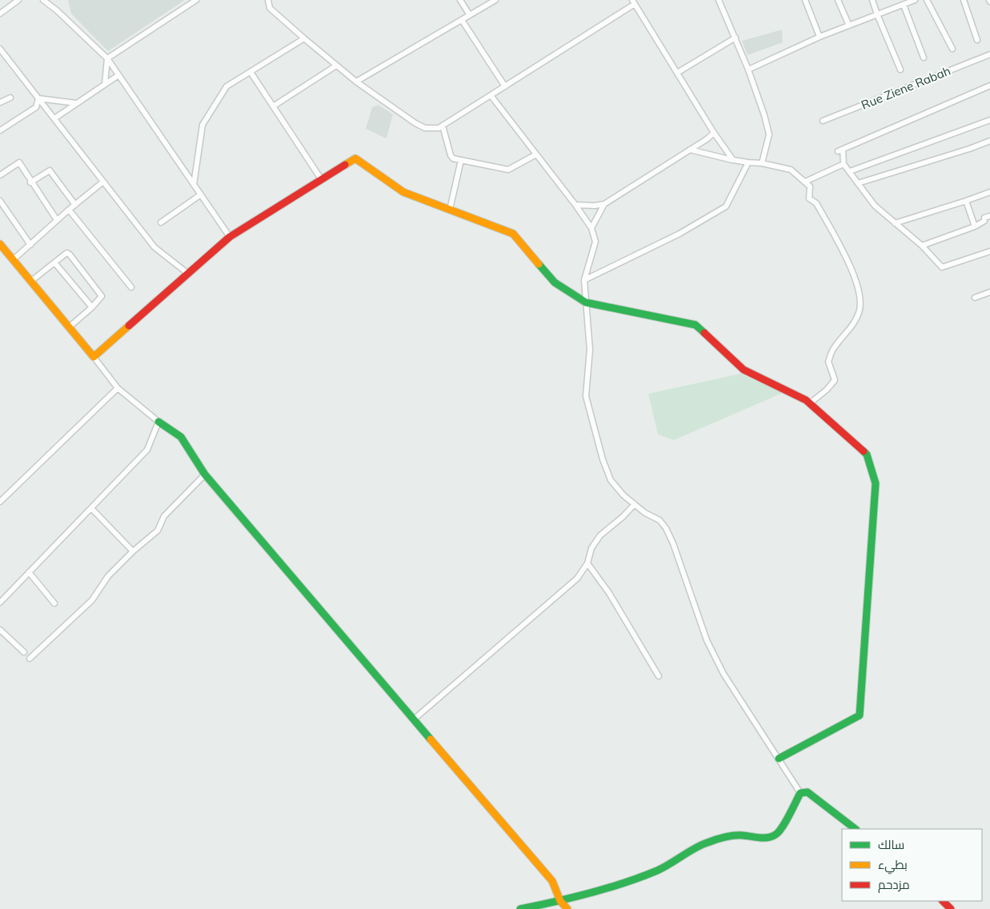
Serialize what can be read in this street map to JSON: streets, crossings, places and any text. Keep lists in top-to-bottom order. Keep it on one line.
{"streets":{"street":["Rue Ziene Rabah"]},"legend":["سالك","بطيء","مزدحم"]}
